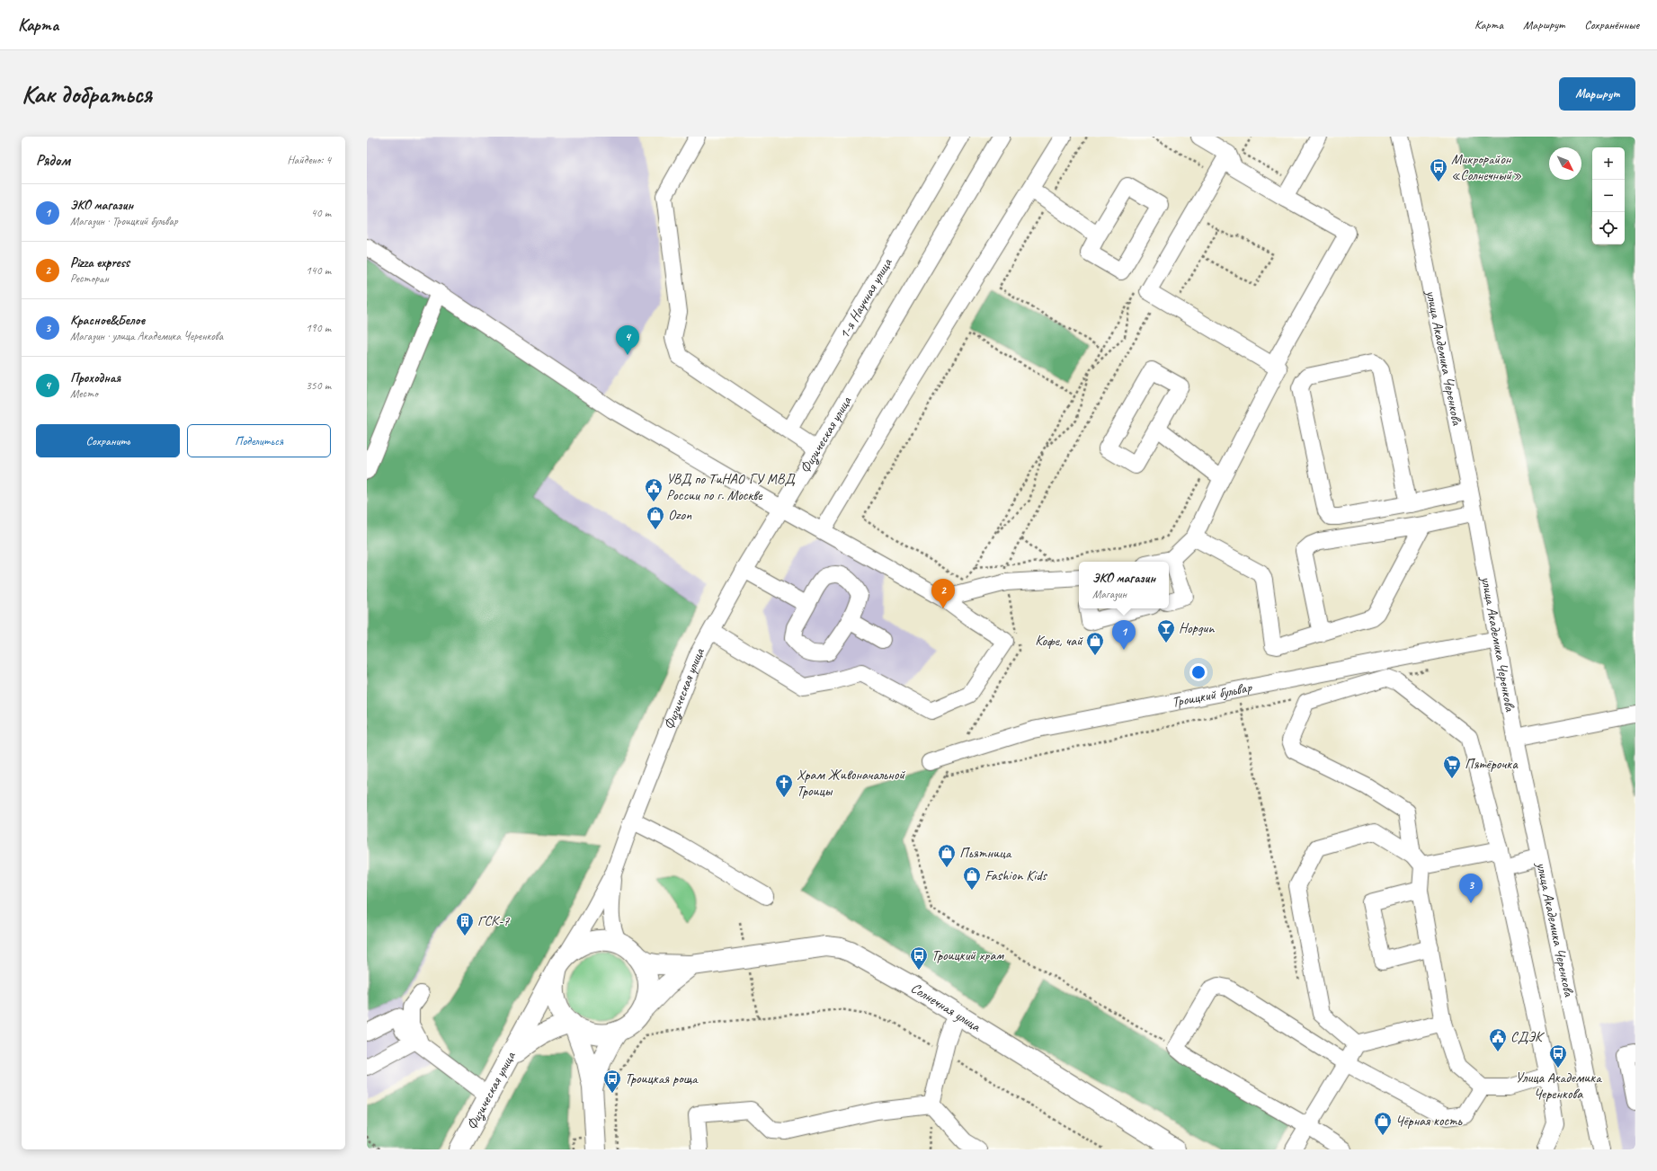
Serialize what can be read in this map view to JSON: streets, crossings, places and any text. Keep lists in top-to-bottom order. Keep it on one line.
{"streets":{"main road":["Физическая улица","Солнечная улица"],"street":["1-я Научная улица","улица Академика Черенкова","Троицкий бульвар"]},"crossings":[["улица Академика Черенкова","Троицкий бульвар"],["Физическая улица","Солнечная улица"]],"places":{"bus stop":["Микрорайон «Солнечный»","Троицкий храм","Улица Академика Черенкова","Троицкая роща"],"public building":["УВД по ТиНАО ГУ МВД России по г. Москве","СДЭК"],"shop":["Ozon","Кофе, чай","Пьятница","Fashion Kids","Чёрная кость"],"bar":["Hopgun"],"supermarket":["Пятёрочка"],"church":["Храм Живоначальной Троицы"],"building":["ГСК-7"]},"north":"bottom right","page":{"header":"Карта","nav":["Карта","Маршрут","Сохранённые"],"buttons":["Маршрут",["Сохранить","Поделиться"]],"title":"Как добраться","heading":["Рядом","Найдено: 4"],"map_buttons":["+","−"],"list":[{"mark":"1","name":"ЭКО магазин","note":"Магазин · Троицкий бульвар","value":"40 m"},{"mark":"2","name":"Pizza express","note":"Ресторан","value":"140 m"},{"mark":"3","name":"Красное&Белое","note":"Магазин · улица Академика Черенкова","value":"190 m"},{"mark":"4","name":"Проходная","note":"Место","value":"350 m"}],"pins":["4","2","1","3"],"popup":["ЭКО магазин","Магазин"]}}
